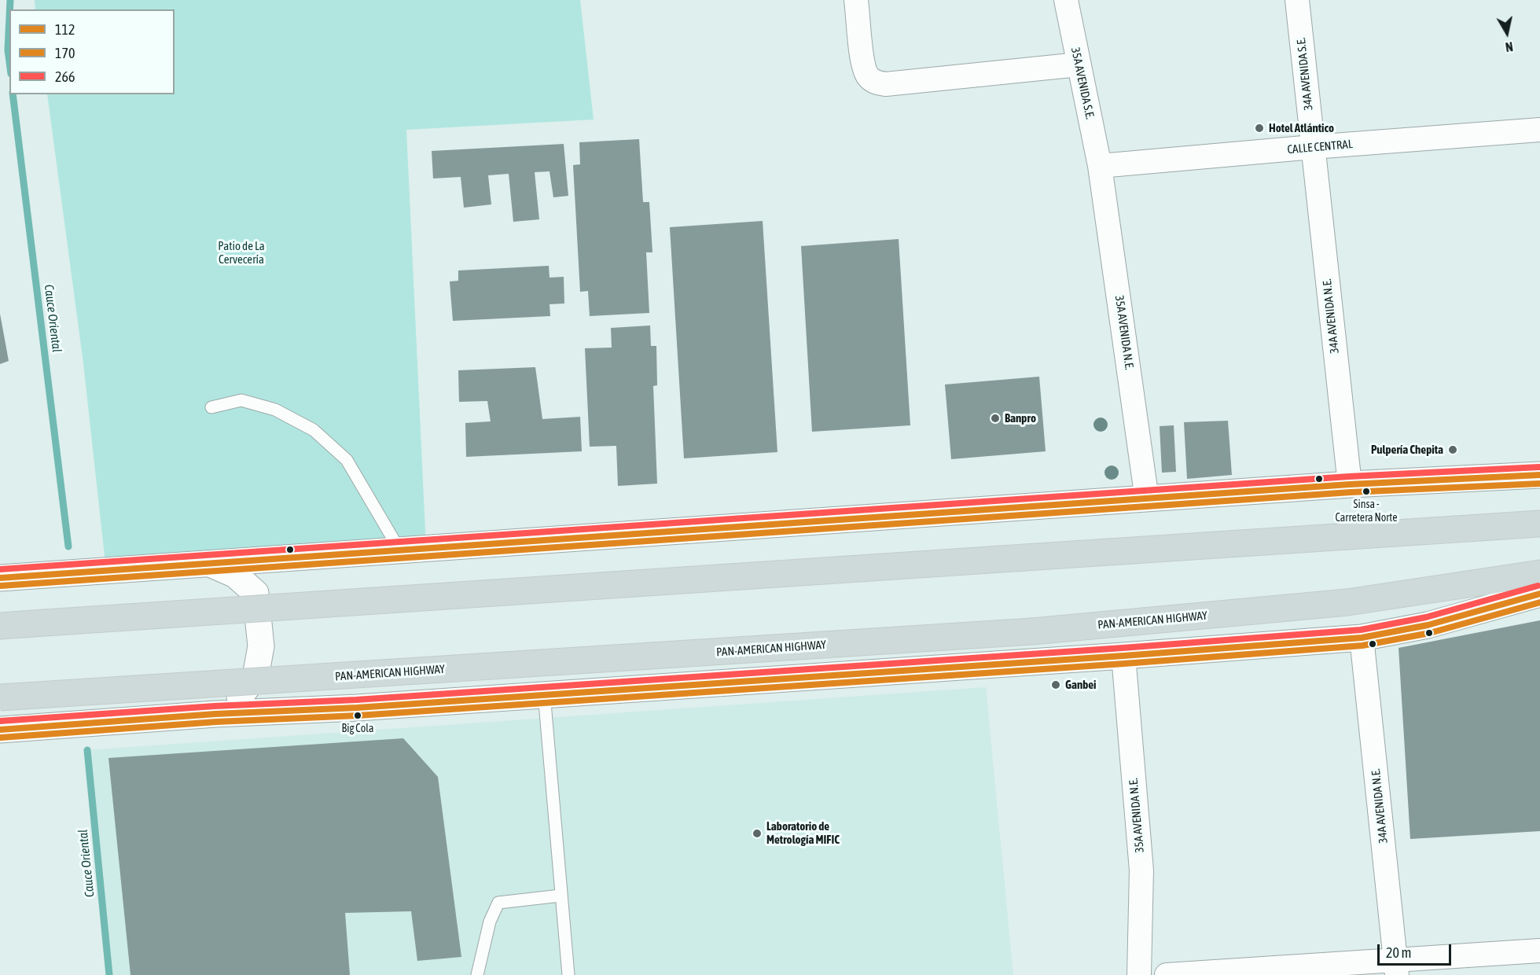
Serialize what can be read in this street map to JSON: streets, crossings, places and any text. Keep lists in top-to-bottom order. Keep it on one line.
{"streets":{"highway":["PAN-AMERICAN HIGHWAY"],"street":["34A AVENIDA S.E.","35A AVENIDA S.E.","CALLE CENTRAL","34A AVENIDA N.E.","35A AVENIDA N.E."]},"crossings":[["34A AVENIDA S.E.","CALLE CENTRAL"],["34A AVENIDA S.E.","34A AVENIDA N.E."],["35A AVENIDA S.E.","CALLE CENTRAL"],["35A AVENIDA S.E.","35A AVENIDA N.E."],["CALLE CENTRAL","34A AVENIDA N.E."],["CALLE CENTRAL","35A AVENIDA N.E."]],"water":["Cauce Oriental"],"parks":["Patio de La Cervecería"],"places":["Hotel Atlántico","Banpro","Pulpería Chepita","Sinsa - Carretera Norte","Ganbei","Big Cola","Laboratorio de Metrología MIFIC"],"lines":["transit line 266","transit line 112","transit line 170"],"legend":["112","170","266"],"scale_bar":"20 m","north":"bottom"}
